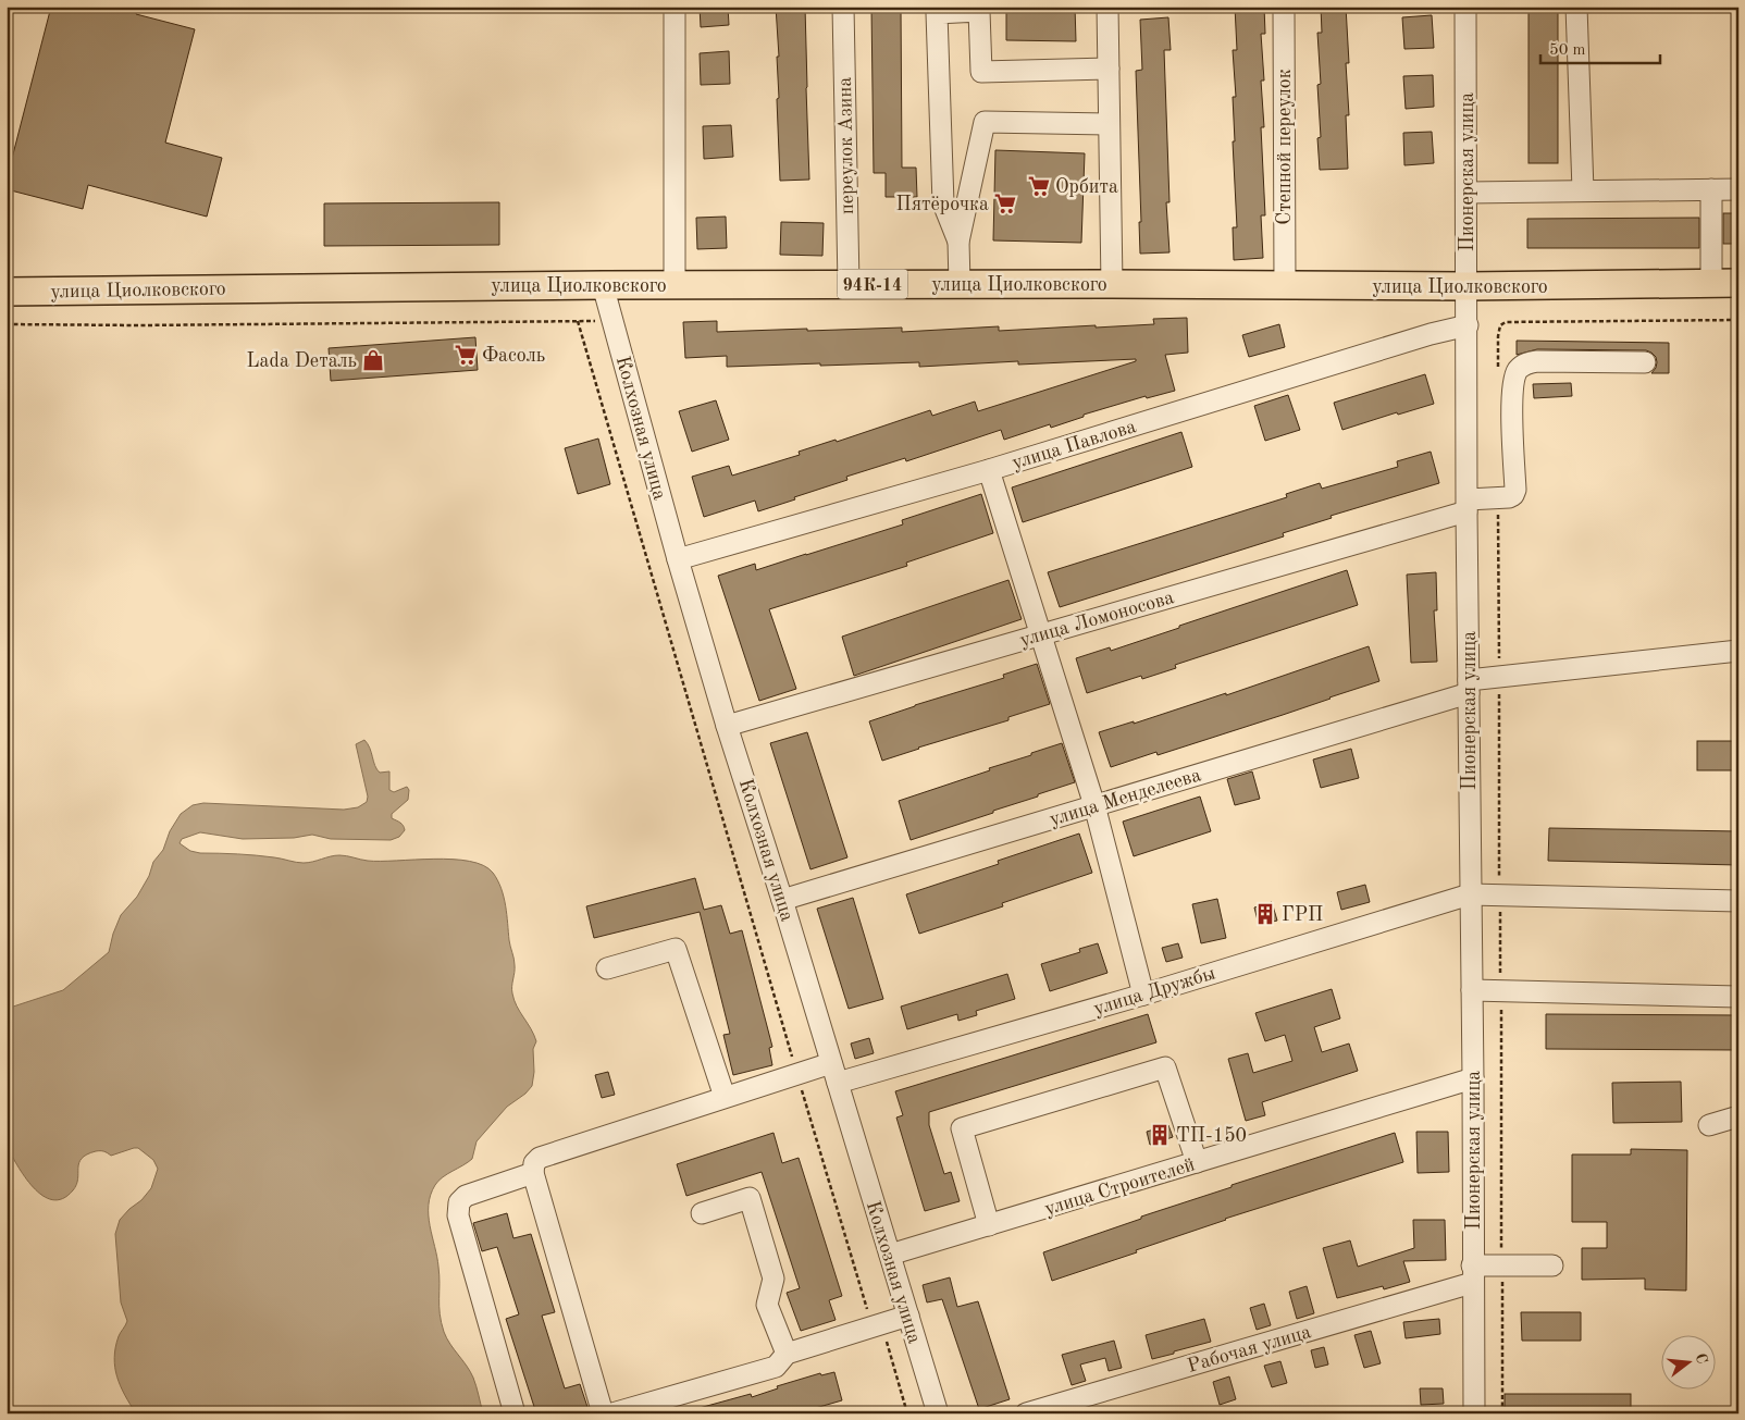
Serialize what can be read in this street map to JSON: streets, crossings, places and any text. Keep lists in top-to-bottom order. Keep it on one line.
{"streets":{"main road":["94К-14","улица Циолковского"],"street":["переулок Азина","Степной переулок","Пионерская улица","Колхозная улица","улица Павлова","улица Ломоносова","улица Менделеева","улица Дружбы","улица Строителей","Рабочая улица"]},"crossings":[["переулок Азина","улица Циолковского"],["Степной переулок","улица Циолковского"],["Пионерская улица","улица Циолковского"],["Пионерская улица","улица Павлова"],["Пионерская улица","улица Ломоносова"],["Пионерская улица","улица Менделеева"],["Пионерская улица","улица Дружбы"],["Пионерская улица","улица Строителей"],["Пионерская улица","Рабочая улица"],["улица Циолковского","Колхозная улица"],["Колхозная улица","улица Павлова"],["Колхозная улица","улица Ломоносова"],["Колхозная улица","улица Менделеева"],["Колхозная улица","улица Дружбы"],["Колхозная улица","улица Строителей"]],"places":{"supermarket":["Орбита","Пятёрочка","Фасоль"],"shop":["Lada Dеталь"],"building":["ГРП","ТП-150"]},"scale_bar":"50 m","north":"right"}
